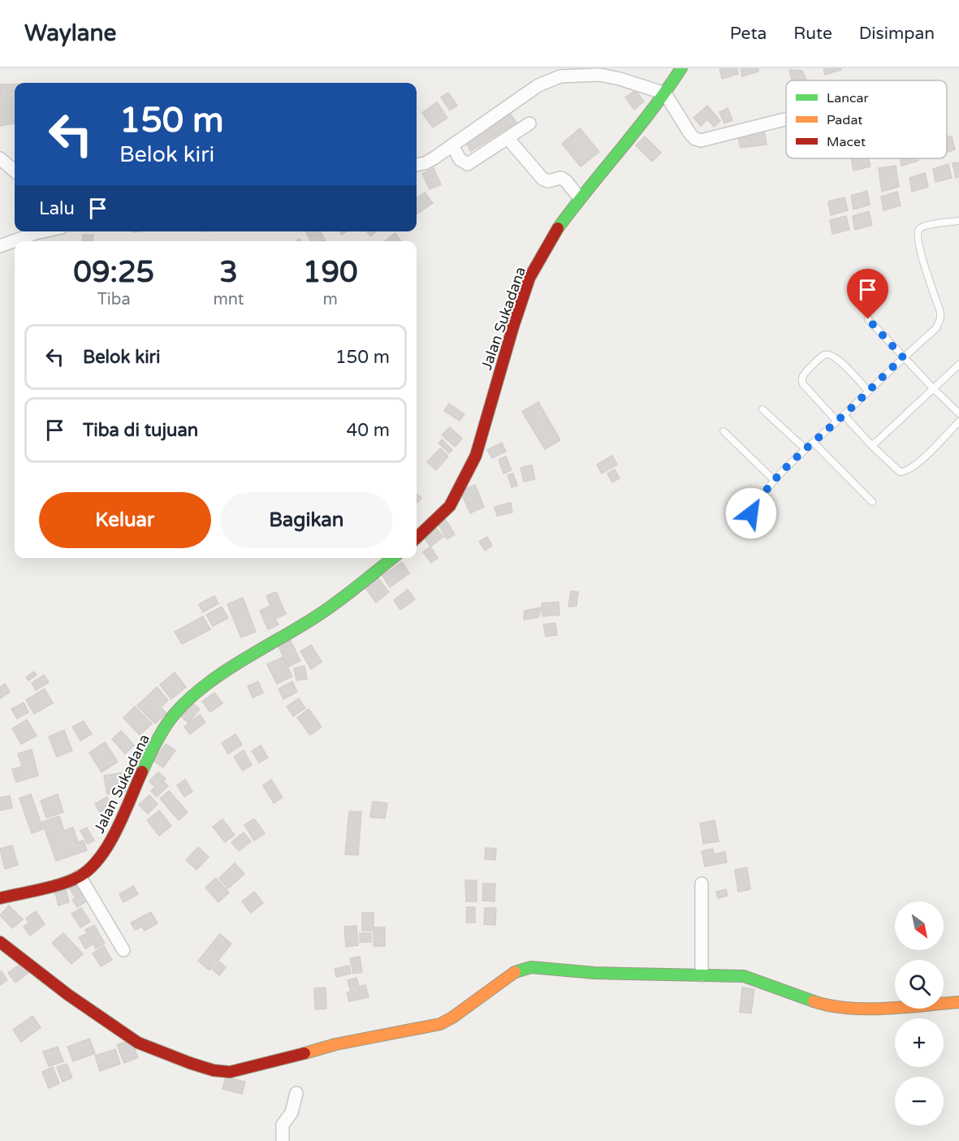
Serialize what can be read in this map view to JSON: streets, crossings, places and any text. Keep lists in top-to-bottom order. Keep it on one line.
{"streets":{"main road":["Jalan Sukadana"]},"legend":["Lancar","Padat","Macet"],"north":"bottom right","page":{"header":"Waylane","nav":["Peta","Rute","Disimpan"],"turn":["150 m","Belok kiri"],"then":"Lalu","eta":["09:25","Tiba","3","mnt","190","m"],"list":[{"name":"Belok kiri","value":"150 m"},{"name":"Tiba di tujuan","value":"40 m"}],"buttons":["Keluar","Bagikan"],"map_buttons":["+","−"]}}
